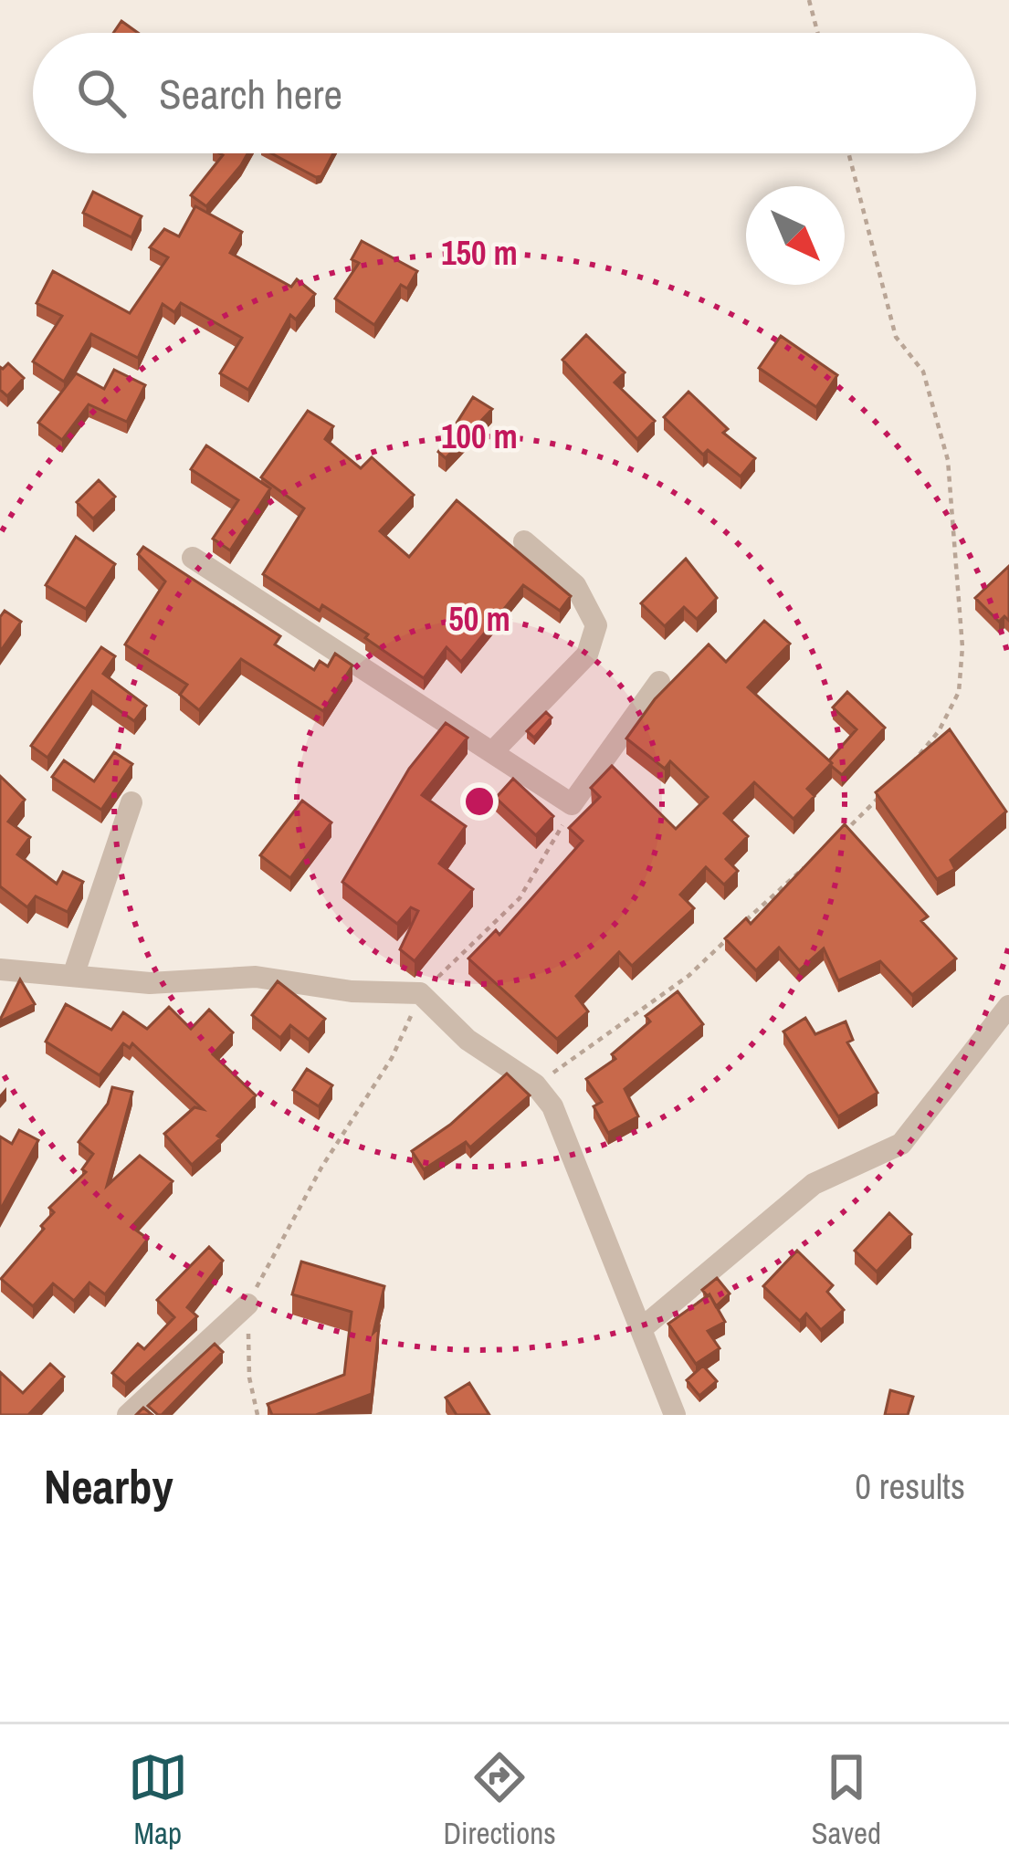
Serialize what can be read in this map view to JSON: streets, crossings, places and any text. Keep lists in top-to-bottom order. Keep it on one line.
{"north":"bottom right","page":{"search":"Search here","heading":["Nearby","0 results"],"nav":["Map","Directions","Saved"]},"rings":["150 m","100 m","50 m"]}
